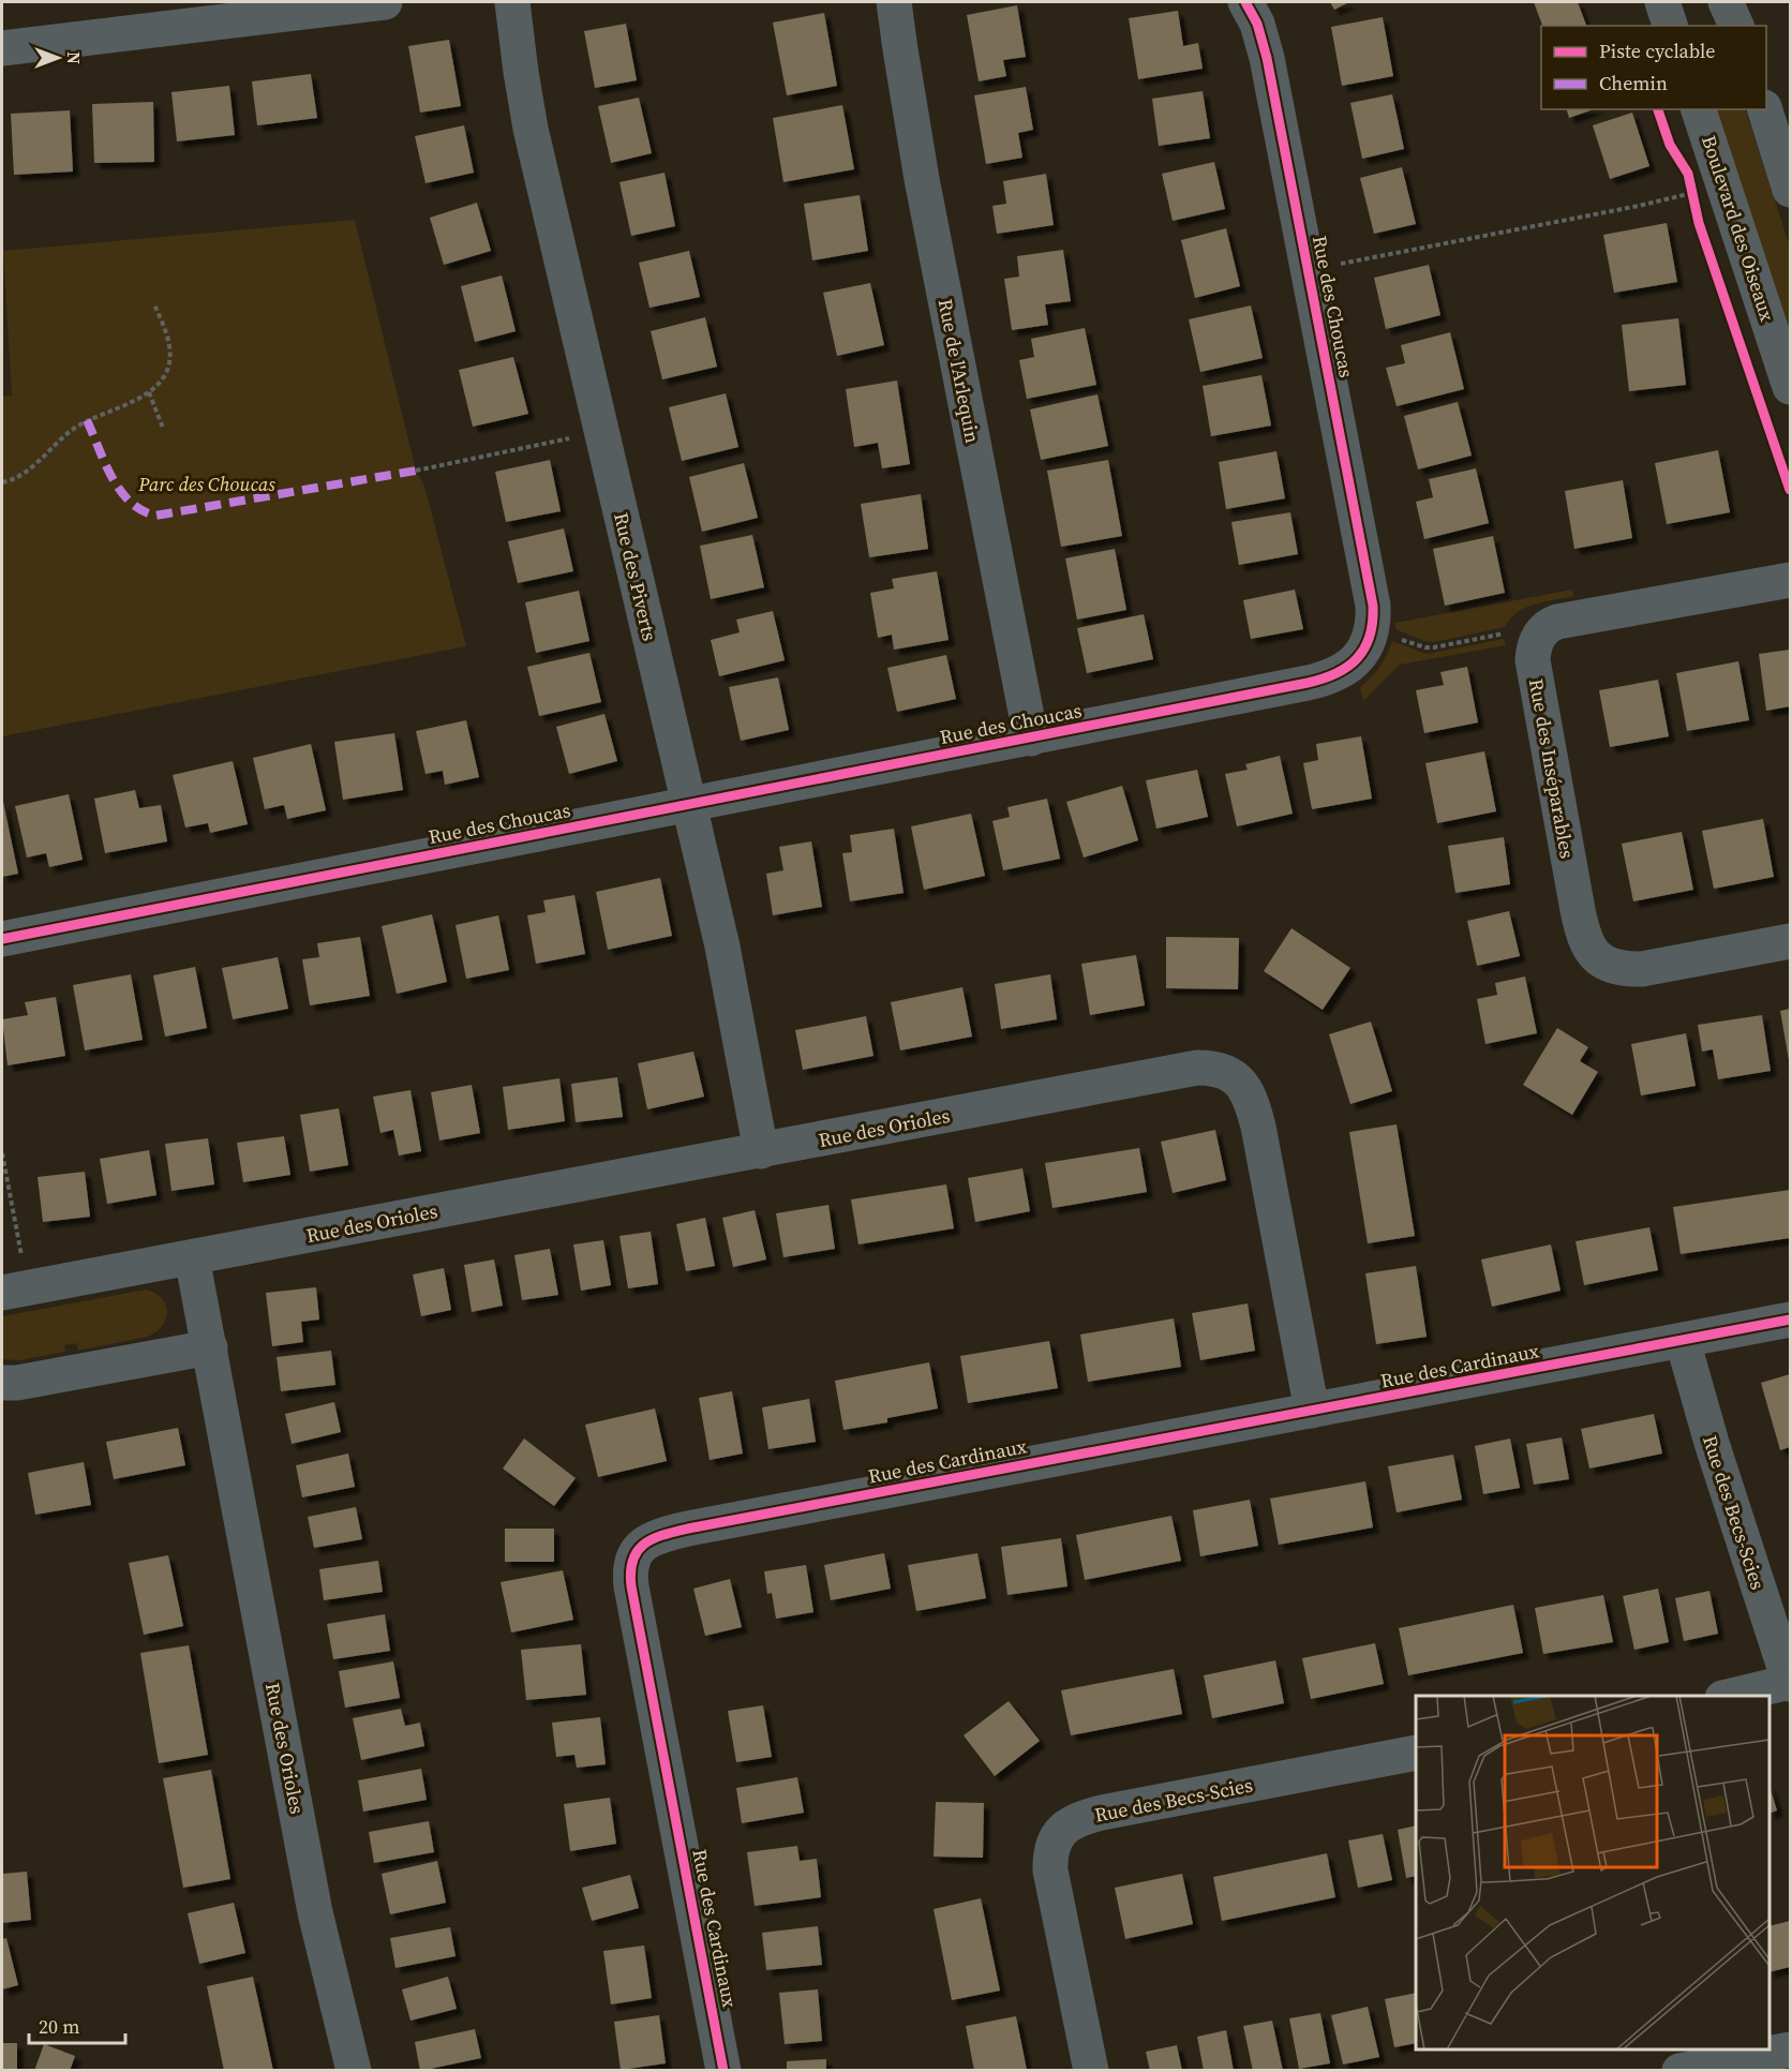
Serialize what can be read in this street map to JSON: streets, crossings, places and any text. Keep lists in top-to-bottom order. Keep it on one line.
{"streets":{"street":["Boulevard des Oiseaux","Rue des Choucas","Rue de l'Arlequin","Rue des Piverts","Rue des Inséparables","Rue des Orioles","Rue des Cardinaux","Rue des Becs-Scies"]},"crossings":[["Rue des Choucas","Rue de l'Arlequin"],["Rue des Choucas","Rue des Piverts"],["Rue des Piverts","Rue des Orioles"],["Rue des Orioles","Rue des Cardinaux"],["Rue des Cardinaux","Rue des Becs-Scies"]],"parks":["Parc des Choucas"],"legend":["Piste cyclable","Chemin"],"scale_bar":"20 m","north":"right"}
